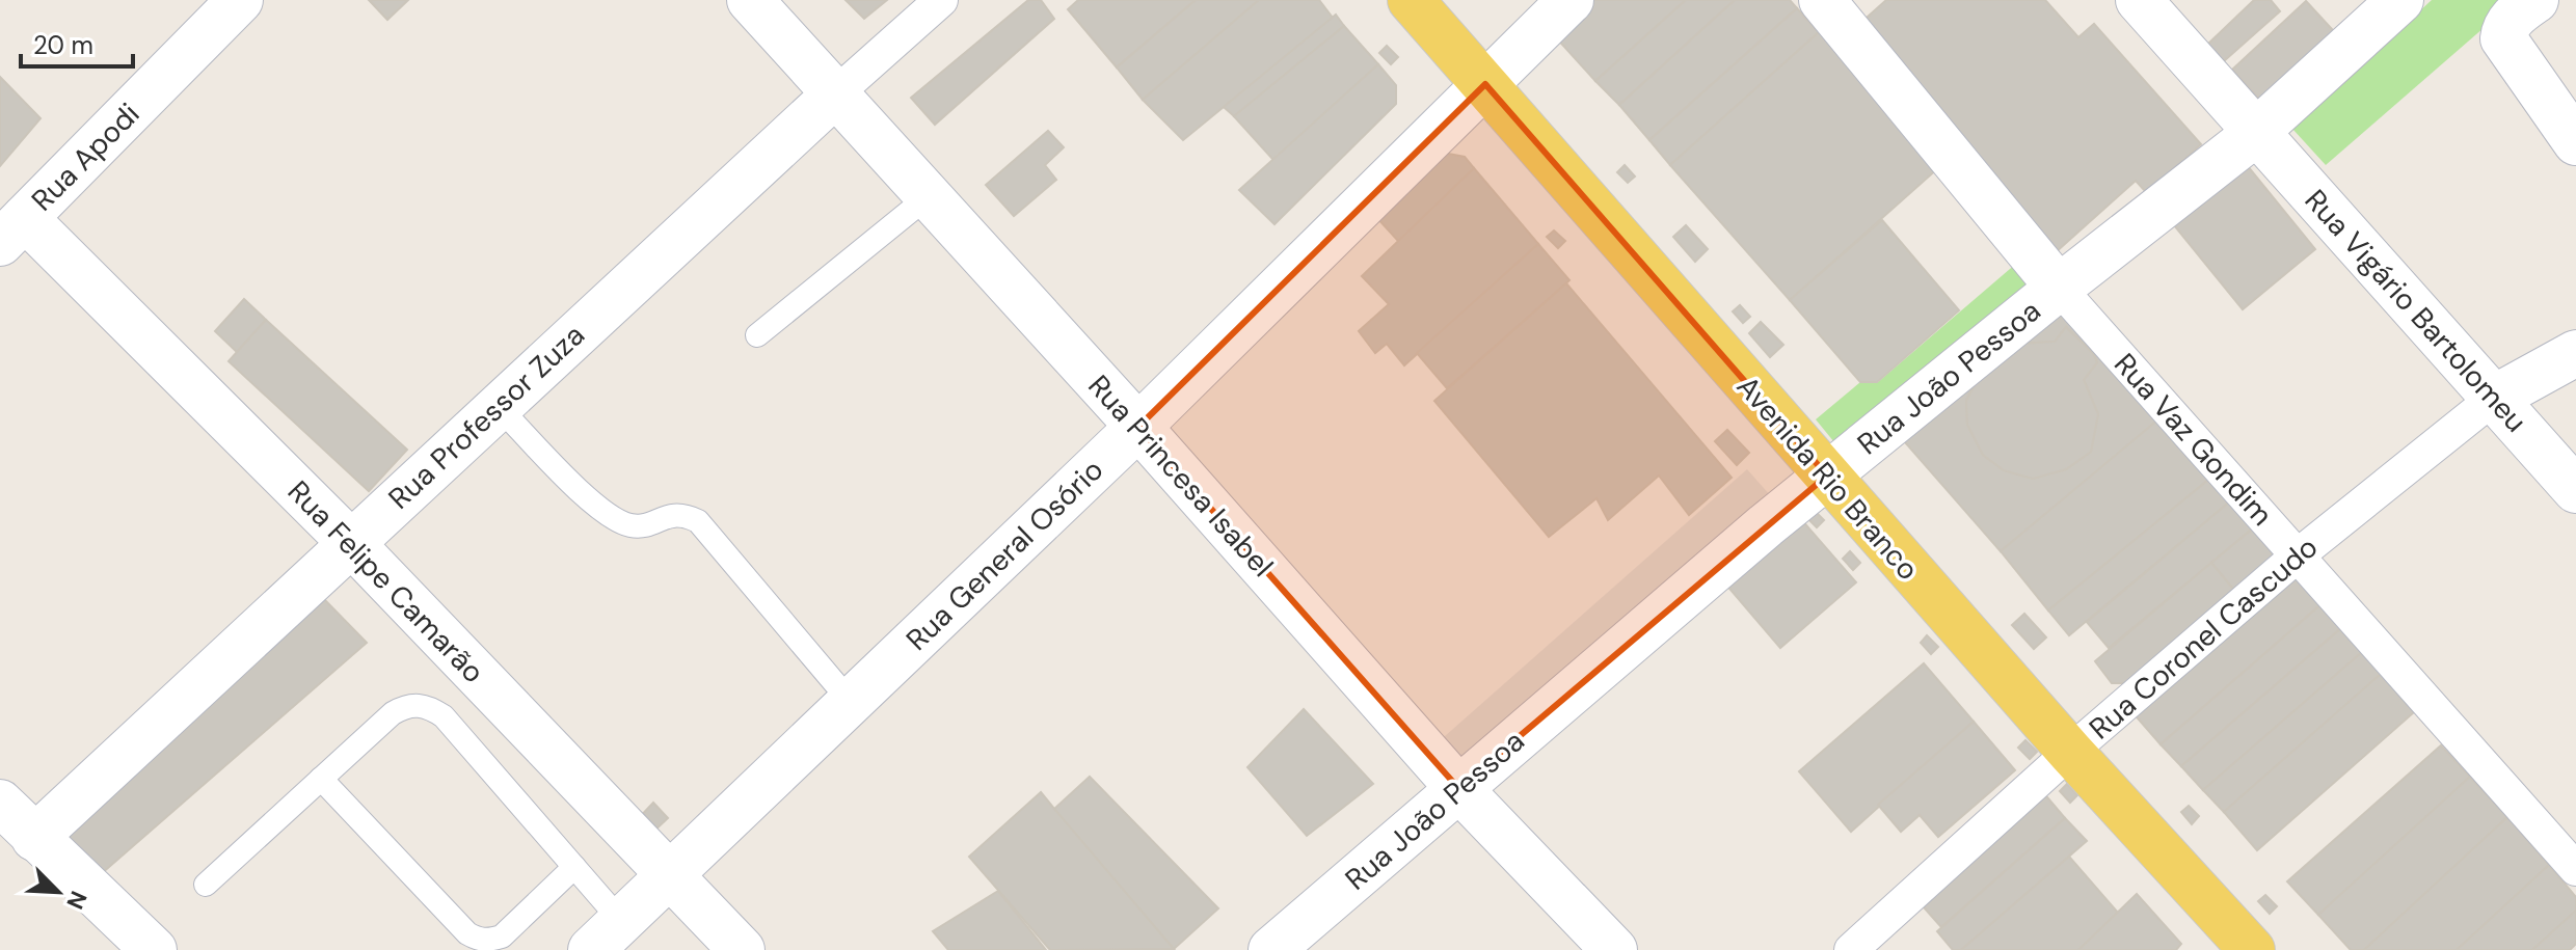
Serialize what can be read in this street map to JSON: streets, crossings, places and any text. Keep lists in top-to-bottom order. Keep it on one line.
{"streets":{"main road":["Avenida Rio Branco"],"street":["Rua Apodi","Rua Vigário Bartolomeu","Rua João Pessoa","Rua Professor Zuza","Rua Vaz Gondim","Rua Princesa Isabel","Rua General Osório","Rua Felipe Camarão","Rua Coronel Cascudo"]},"crossings":[["Rua Apodi","Rua Felipe Camarão"],["Rua Vigário Bartolomeu","Rua João Pessoa"],["Rua Vigário Bartolomeu","Rua Coronel Cascudo"],["Rua João Pessoa","Rua Vaz Gondim"],["Rua João Pessoa","Rua Princesa Isabel"],["Rua João Pessoa","Avenida Rio Branco"],["Rua Professor Zuza","Rua Princesa Isabel"],["Rua Professor Zuza","Rua Felipe Camarão"],["Rua Vaz Gondim","Rua Coronel Cascudo"],["Rua Princesa Isabel","Rua General Osório"],["Avenida Rio Branco","Rua General Osório"],["Avenida Rio Branco","Rua Coronel Cascudo"],["Rua General Osório","Rua Felipe Camarão"]],"scale_bar":"20 m","north":"bottom right"}
